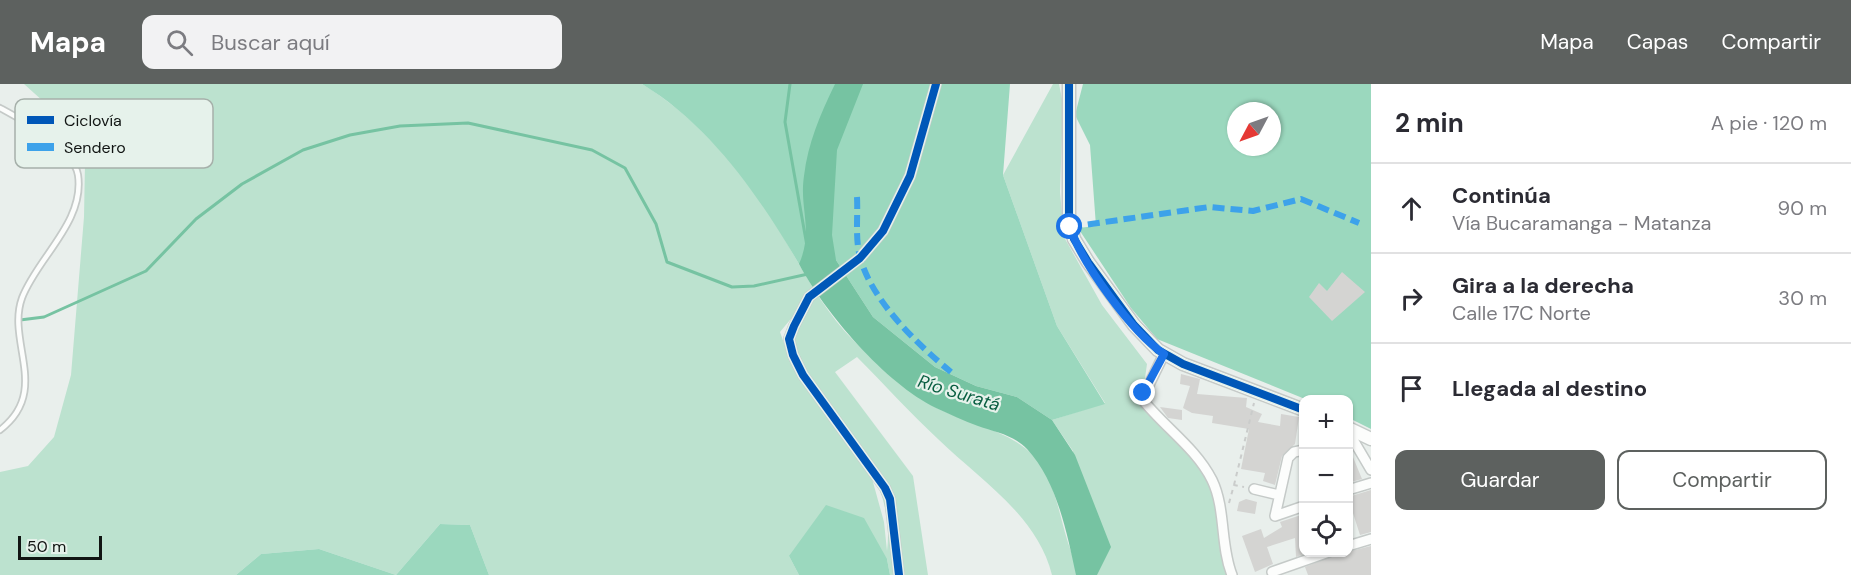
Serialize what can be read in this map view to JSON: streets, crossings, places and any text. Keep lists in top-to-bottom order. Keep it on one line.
{"water":["Río Suratá"],"legend":["Ciclovía","Sendero"],"scale_bar":"50 m","north":"bottom left","page":{"header":"Mapa","search":"Buscar aquí","nav":["Mapa","Capas","Compartir"],"heading":["2 min","A pie · 120 m"],"list":[["Continúa","Vía Bucaramanga - Matanza","90 m"],["Gira a la derecha","Calle 17C Norte","30 m"],"Llegada al destino"],"map_buttons":["+","−"],"buttons":["Guardar","Compartir"],"scale":"50 m"}}
